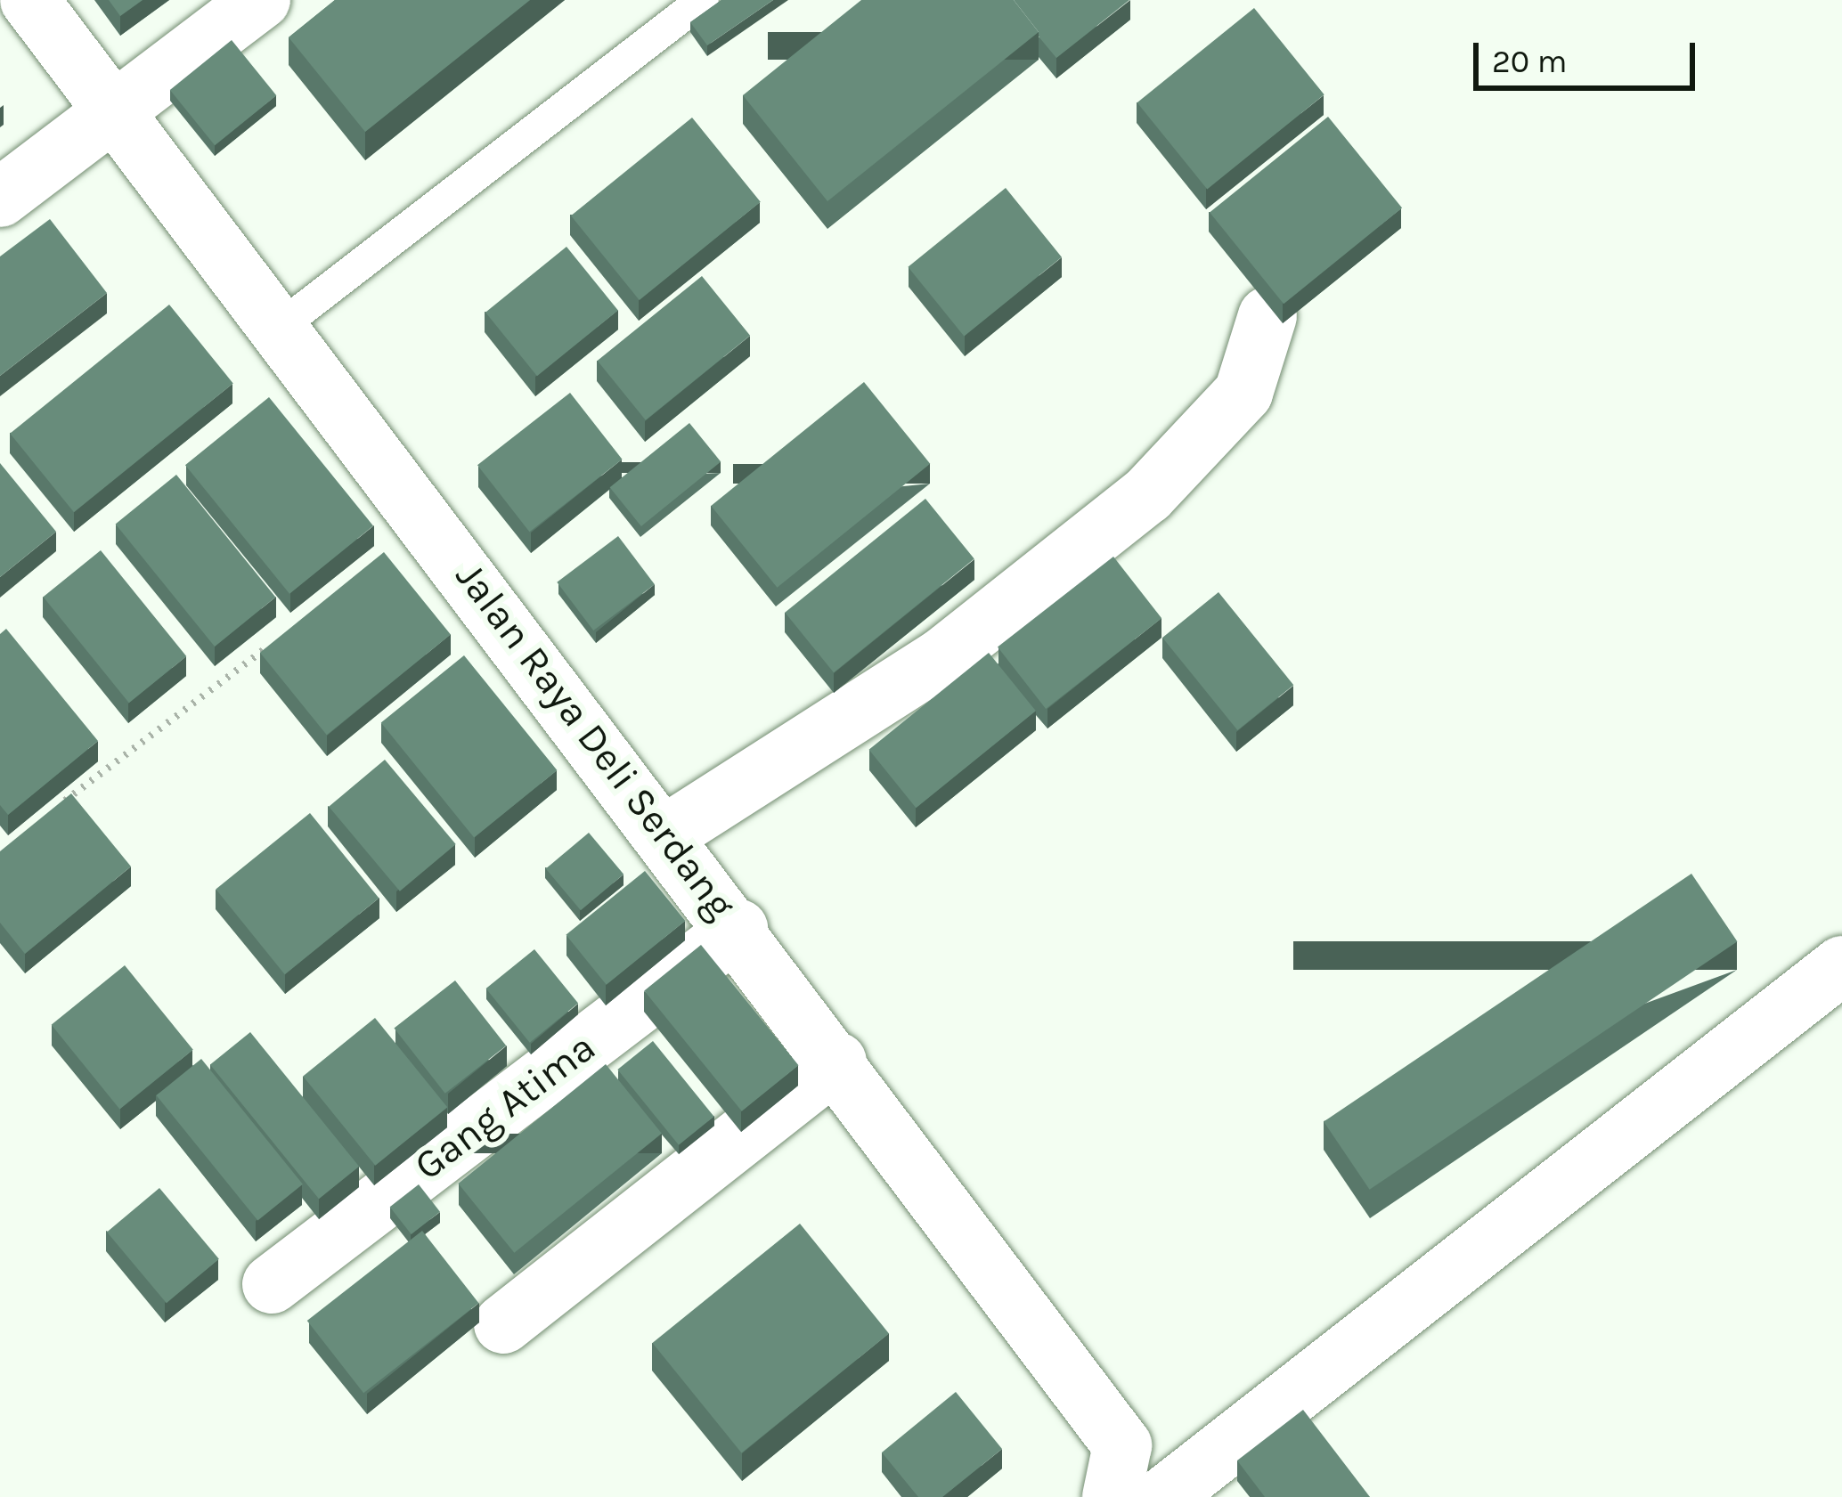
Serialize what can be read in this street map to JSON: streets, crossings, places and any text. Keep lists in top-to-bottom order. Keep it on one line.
{"streets":{"street":["Jalan Raya Deli Serdang","Gang Atima"]},"crossings":[["Jalan Raya Deli Serdang","Gang Atima"]],"scale_bar":"20 m"}
